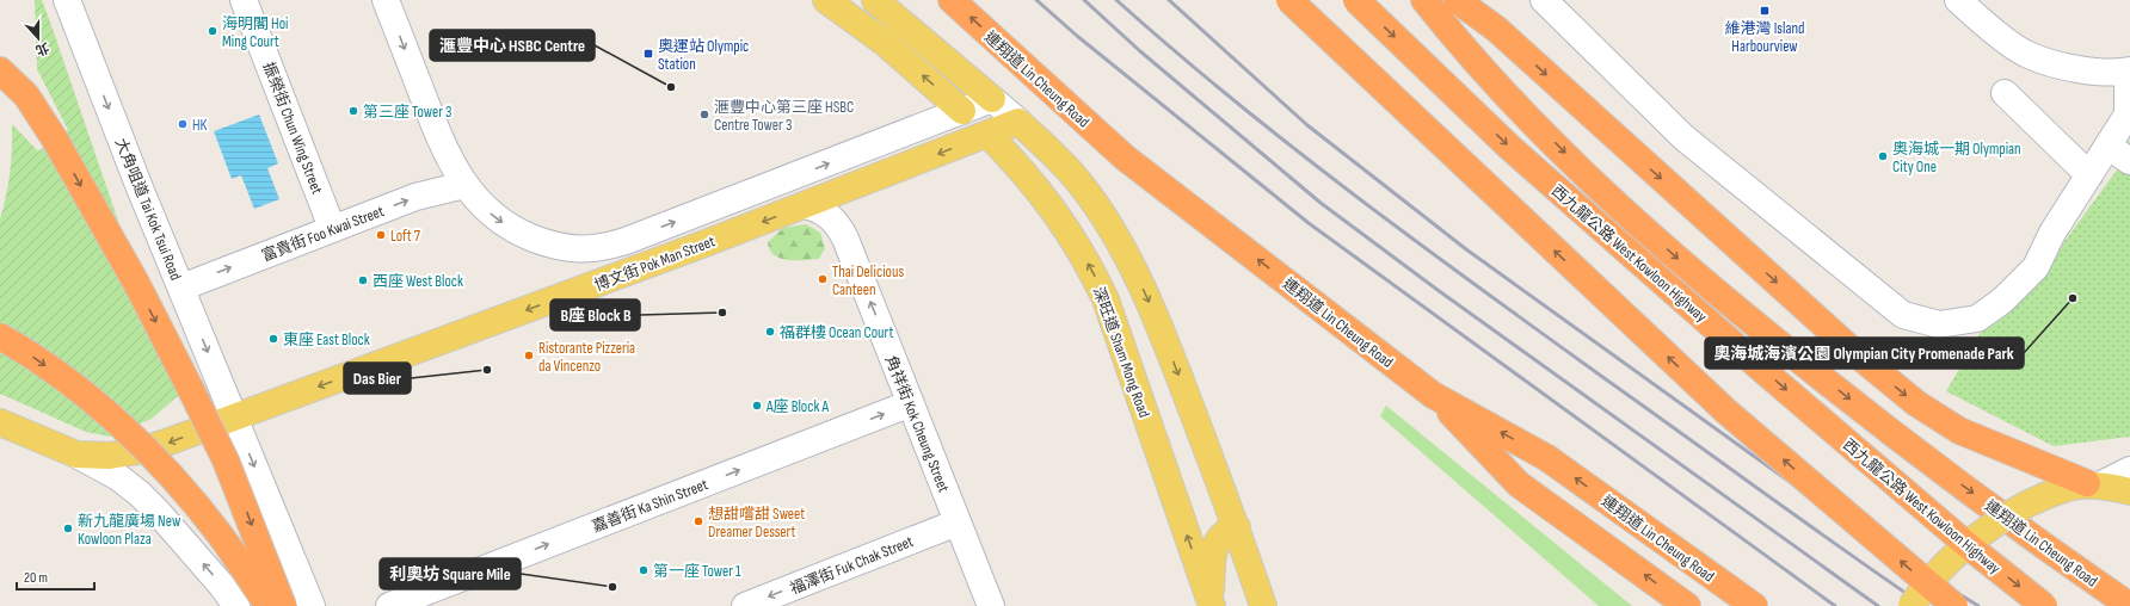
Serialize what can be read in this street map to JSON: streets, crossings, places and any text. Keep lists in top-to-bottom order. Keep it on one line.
{"streets":{"highway":["連翔道 Lin Cheung Road","西九龍公路 West Kowloon Highway"],"main road":["博文街 Pok Man Street","深旺道 Sham Mong Road"],"street":["振榮街 Chun Wing Street","大角咀道 Tai Kok Tsui Road","富貴街 Foo Kwai Street","角祥街 Kok Cheung Street","嘉善街 Ka Shin Street","福澤街 Fuk Chak Street"]},"crossings":[["振榮街 Chun Wing Street","富貴街 Foo Kwai Street"],["大角咀道 Tai Kok Tsui Road","富貴街 Foo Kwai Street"],["大角咀道 Tai Kok Tsui Road","博文街 Pok Man Street"],["富貴街 Foo Kwai Street","博文街 Pok Man Street"],["博文街 Pok Man Street","深旺道 Sham Mong Road"],["博文街 Pok Man Street","角祥街 Kok Cheung Street"],["角祥街 Kok Cheung Street","嘉善街 Ka Shin Street"],["角祥街 Kok Cheung Street","福澤街 Fuk Chak Street"]],"one_way":["大角咀道 Tai Kok Tsui Road","富貴街 Foo Kwai Street","角祥街 Kok Cheung Street","嘉善街 Ka Shin Street","福澤街 Fuk Chak Street"],"places":{"transit":["維港灣 Island Harbourview","奧運站 Olympic Station"],"other":["海明閣 Hoi Ming Court","滙豐中心 HSBC Centre","第三座 Tower 3","滙豐中心第三座 HSBC Centre Tower 3","HK","奧海城一期 Olympian City One","Loft 7","Thai Delicious Canteen","西座 West Block","奧海城海濱公園 Olympian City Promenade Park","B座 Block B","福群樓 Ocean Court","東座 East Block","Ristorante Pizzeria da Vincenzo","Das Bier","A座 Block A","想甜嚐甜 Sweet Dreamer Dessert","新九龍廣場 New Kowloon Plaza","第一座 Tower 1","利奧坊 Square Mile"]},"scale_bar":"20 m","north":"bottom"}
